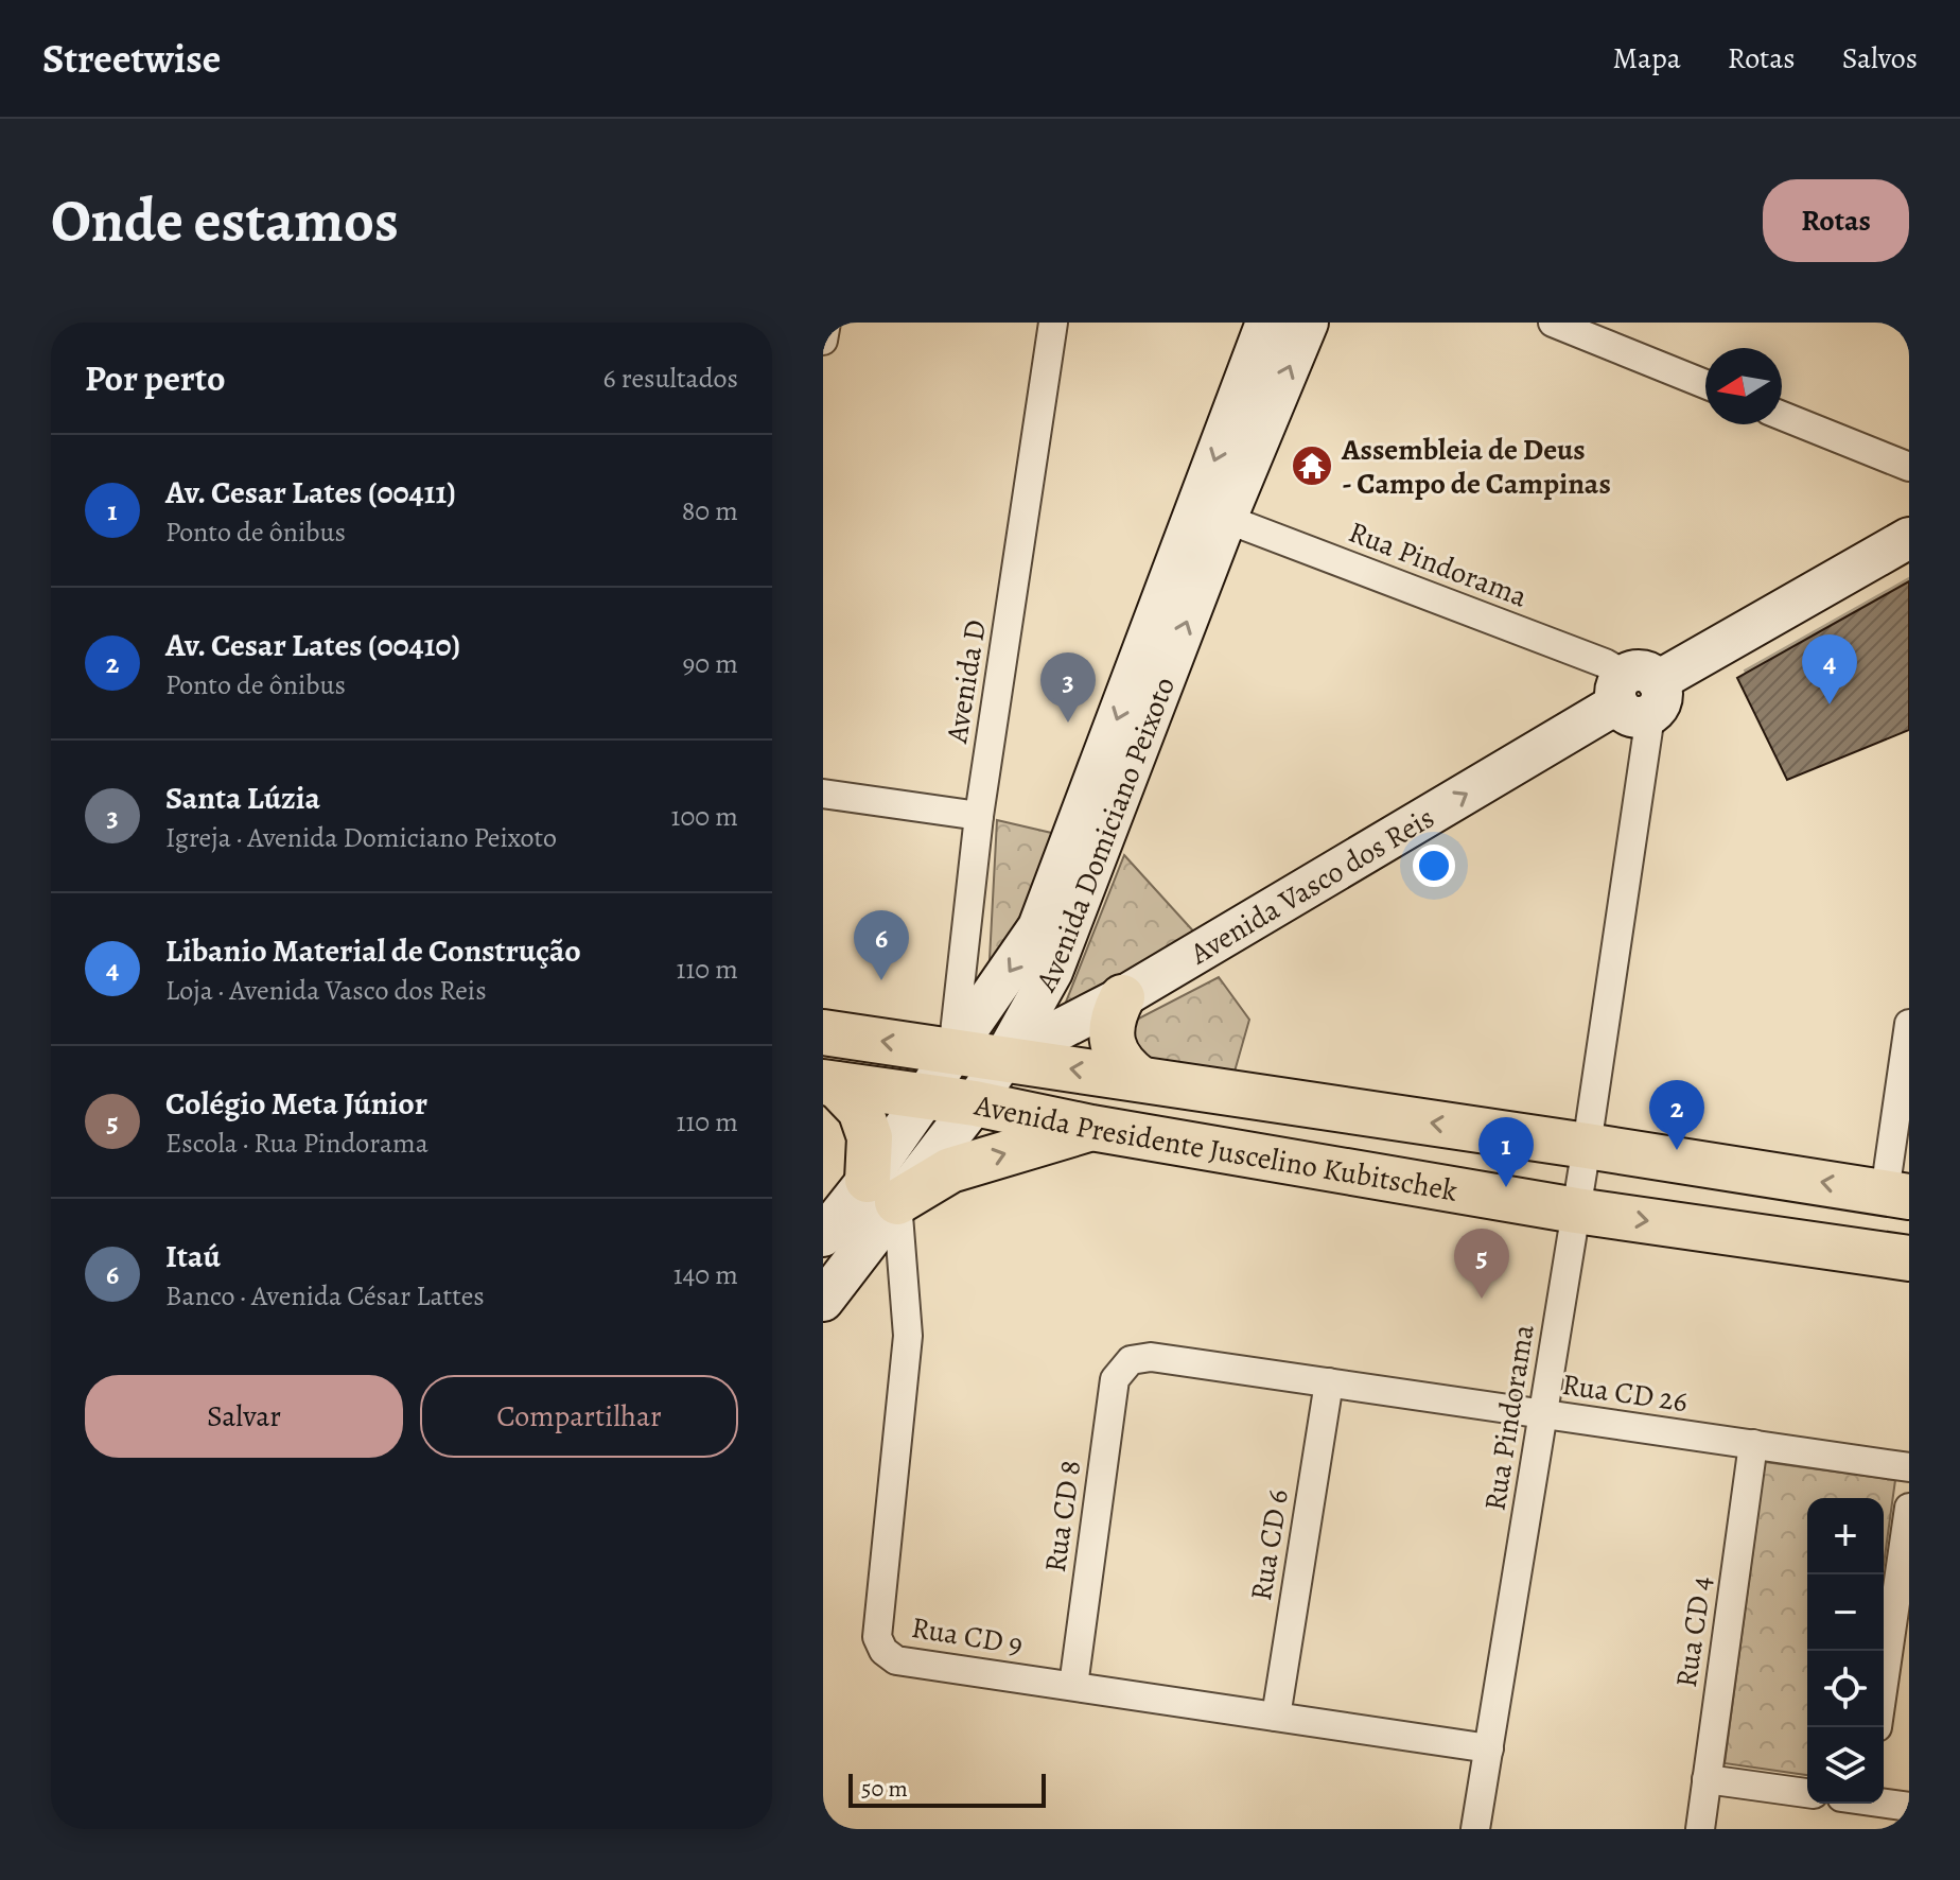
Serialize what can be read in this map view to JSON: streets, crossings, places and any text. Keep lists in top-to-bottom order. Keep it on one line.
{"streets":{"main road":["Avenida Domiciano Peixoto","Avenida Vasco dos Reis","Avenida Presidente Juscelino Kubitschek"],"street":["Rua Pindorama","Avenida D","Rua CD 26","Rua CD 8","Rua CD 6","Rua CD 4","Rua CD 9"]},"crossings":[["Rua Pindorama","Avenida Domiciano Peixoto"],["Rua Pindorama","Avenida Vasco dos Reis"],["Rua Pindorama","Avenida Presidente Juscelino Kubitschek"],["Rua Pindorama","Rua CD 26"],["Rua Pindorama","Rua CD 9"],["Avenida D","Avenida Domiciano Peixoto"],["Avenida D","Avenida Presidente Juscelino Kubitschek"],["Avenida Domiciano Peixoto","Avenida Vasco dos Reis"],["Avenida Domiciano Peixoto","Avenida Presidente Juscelino Kubitschek"],["Avenida Domiciano Peixoto","Rua CD 9"],["Avenida Vasco dos Reis","Avenida Presidente Juscelino Kubitschek"],["Rua CD 26","Rua CD 8"],["Rua CD 26","Rua CD 6"],["Rua CD 26","Rua CD 4"],["Rua CD 8","Rua CD 9"],["Rua CD 6","Rua CD 9"]],"one_way":["Avenida Vasco dos Reis"],"places":{"temple":["Assembleia de Deus - Campo de Campinas"]},"scale_bar":"50 m","north":"left","page":{"header":"Streetwise","nav":["Mapa","Rotas","Salvos"],"buttons":["Rotas",["Salvar","Compartilhar"]],"title":"Onde estamos","heading":["Por perto","6 resultados"],"list":[{"mark":"1","name":"Av. Cesar Lates (00411)","note":"Ponto de ônibus","value":"80 m"},{"mark":"2","name":"Av. Cesar Lates (00410)","note":"Ponto de ônibus","value":"90 m"},{"mark":"3","name":"Santa Lúzia","note":"Igreja · Avenida Domiciano Peixoto","value":"100 m"},{"mark":"4","name":"Libanio Material de Construção","note":"Loja · Avenida Vasco dos Reis","value":"110 m"},{"mark":"5","name":"Colégio Meta Júnior","note":"Escola · Rua Pindorama","value":"110 m"},{"mark":"6","name":"Itaú","note":"Banco · Avenida César Lattes","value":"140 m"}],"pins":["4","3","6","2","1","5"],"map_buttons":["+","−"],"scale":"50 m"}}
